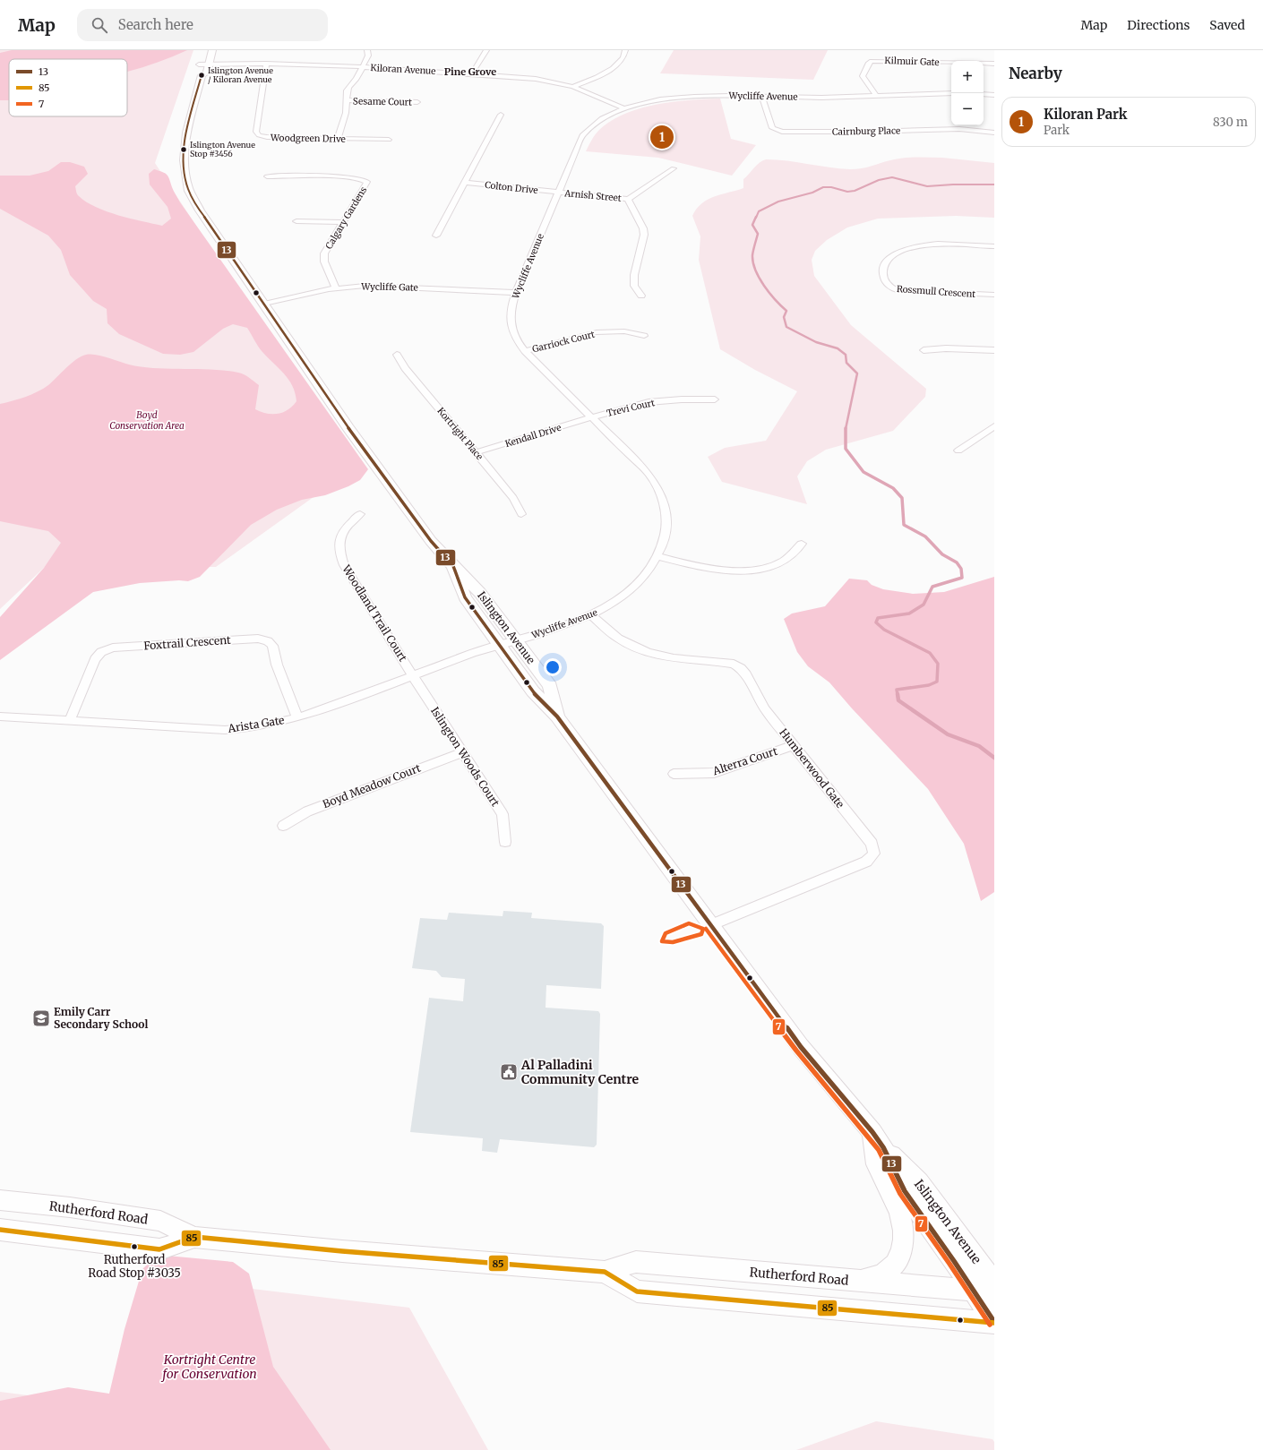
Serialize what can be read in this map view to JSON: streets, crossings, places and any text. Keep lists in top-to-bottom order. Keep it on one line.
{"streets":{"main road":["Islington Avenue","Rutherford Road"],"street":["Kilmuir Gate","Kiloran Avenue","Wycliffe Avenue","Sesame Court","Cairnburg Place","Woodgreen Drive","Colton Drive","Arnish Street","Calgary Gardens","Wycliffe Gate","Rossmull Crescent","Garriock Court","Trevi Court","Kortright Place","Kendall Drive","Woodland Trail Court","Foxtrail Crescent","Arista Gate","Islington Woods Court","Alterra Court","Humberwood Gate","Boyd Meadow Court"]},"crossings":[["Kilmuir Gate","Wycliffe Avenue"],["Kiloran Avenue","Wycliffe Avenue"],["Kiloran Avenue","Woodgreen Drive"],["Kiloran Avenue","Islington Avenue"],["Wycliffe Avenue","Cairnburg Place"],["Wycliffe Avenue","Colton Drive"],["Wycliffe Avenue","Arnish Street"],["Wycliffe Avenue","Wycliffe Gate"],["Wycliffe Avenue","Garriock Court"],["Wycliffe Avenue","Trevi Court"],["Wycliffe Avenue","Kendall Drive"],["Wycliffe Avenue","Islington Avenue"],["Wycliffe Avenue","Arista Gate"],["Wycliffe Avenue","Humberwood Gate"],["Colton Drive","Arnish Street"],["Calgary Gardens","Wycliffe Gate"],["Wycliffe Gate","Islington Avenue"],["Trevi Court","Kendall Drive"],["Kortright Place","Kendall Drive"],["Woodland Trail Court","Arista Gate"],["Woodland Trail Court","Islington Woods Court"],["Islington Avenue","Arista Gate"],["Islington Avenue","Humberwood Gate"],["Islington Avenue","Rutherford Road"],["Foxtrail Crescent","Arista Gate"],["Arista Gate","Islington Woods Court"],["Islington Woods Court","Boyd Meadow Court"],["Alterra Court","Humberwood Gate"]],"districts":["Pine Grove"],"parks":["Boyd Conservation Area","Kortright Centre for Conservation"],"places":{"other":["Islington Avenue / Kiloran Avenue","Islington Avenue Stop #3456","Rutherford Road Stop #3035"],"school or university":["Emily Carr Secondary School"],"public building":["Al Palladini Community Centre"]},"lines":["transit line 13","transit line 7","transit line 85"],"legend":["13","85","7"],"page":{"header":"Map","search":"Search here","nav":["Map","Directions","Saved"],"heading":"Nearby","map_buttons":["+","−"],"list":[{"mark":"1","name":"Kiloran Park","note":"Park","value":"830 m"}],"pins":"1"}}
